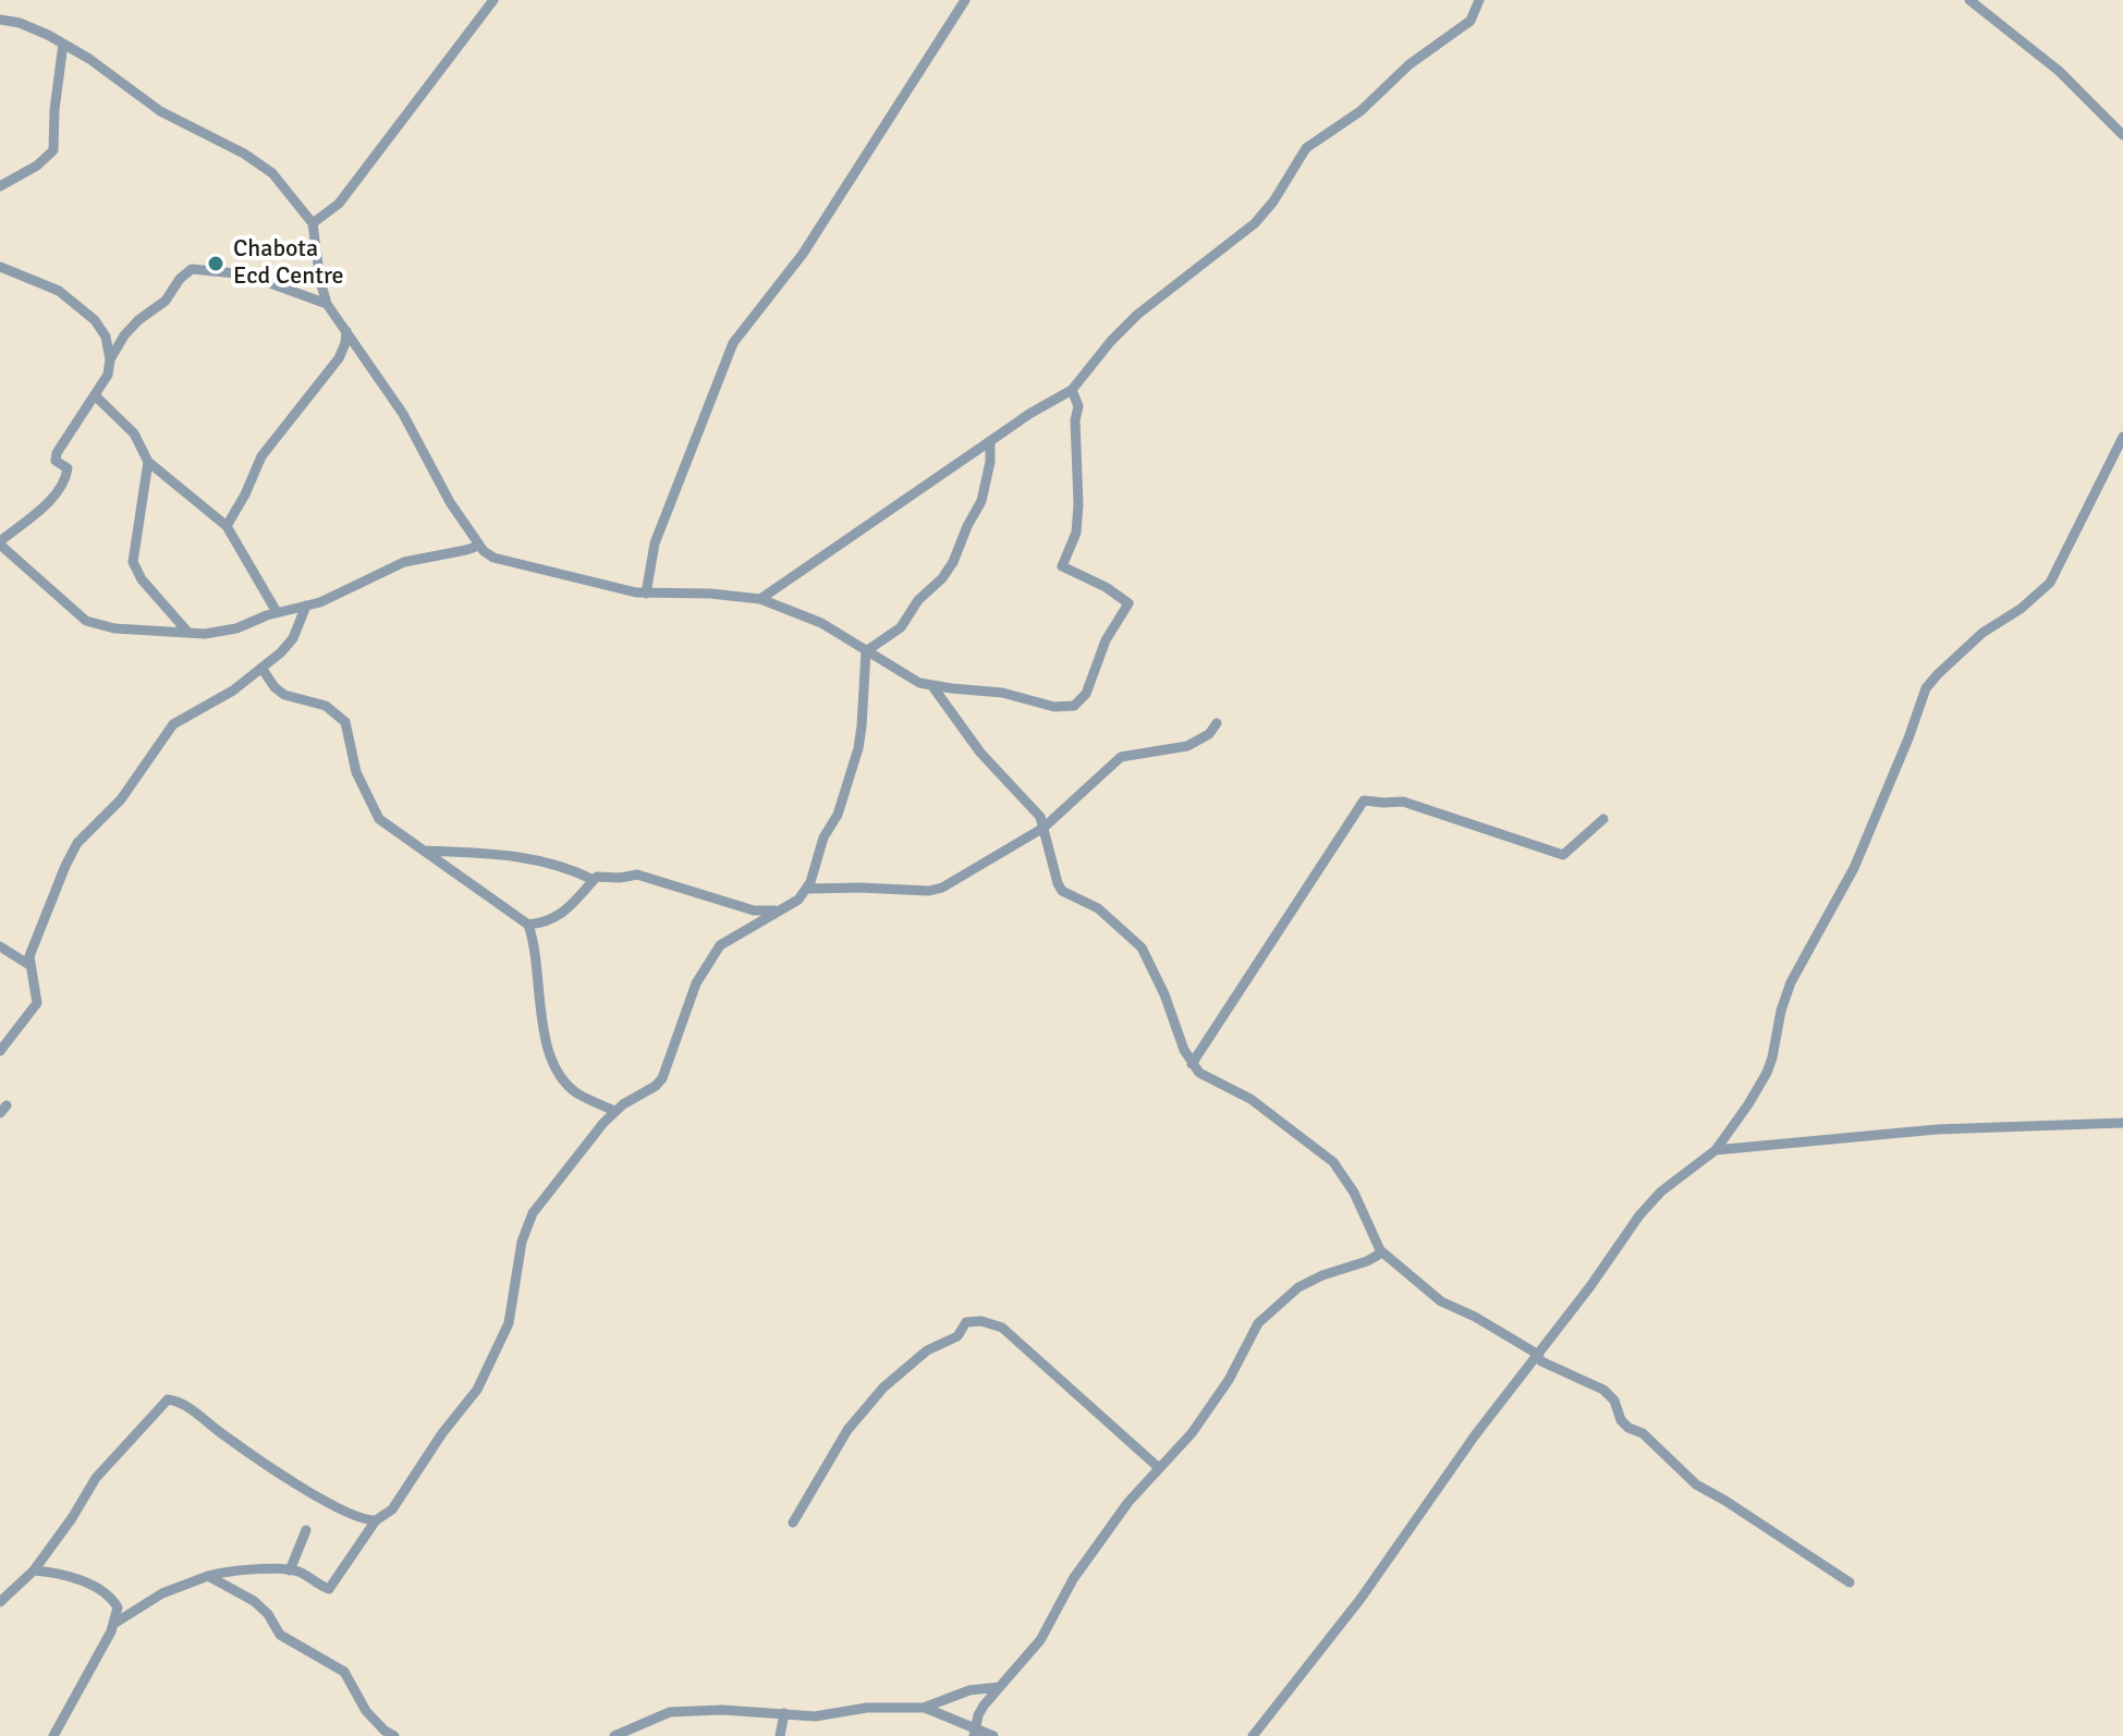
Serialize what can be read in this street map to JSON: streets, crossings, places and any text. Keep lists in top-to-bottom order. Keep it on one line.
{"places":["Chabota Ecd Centre"]}
